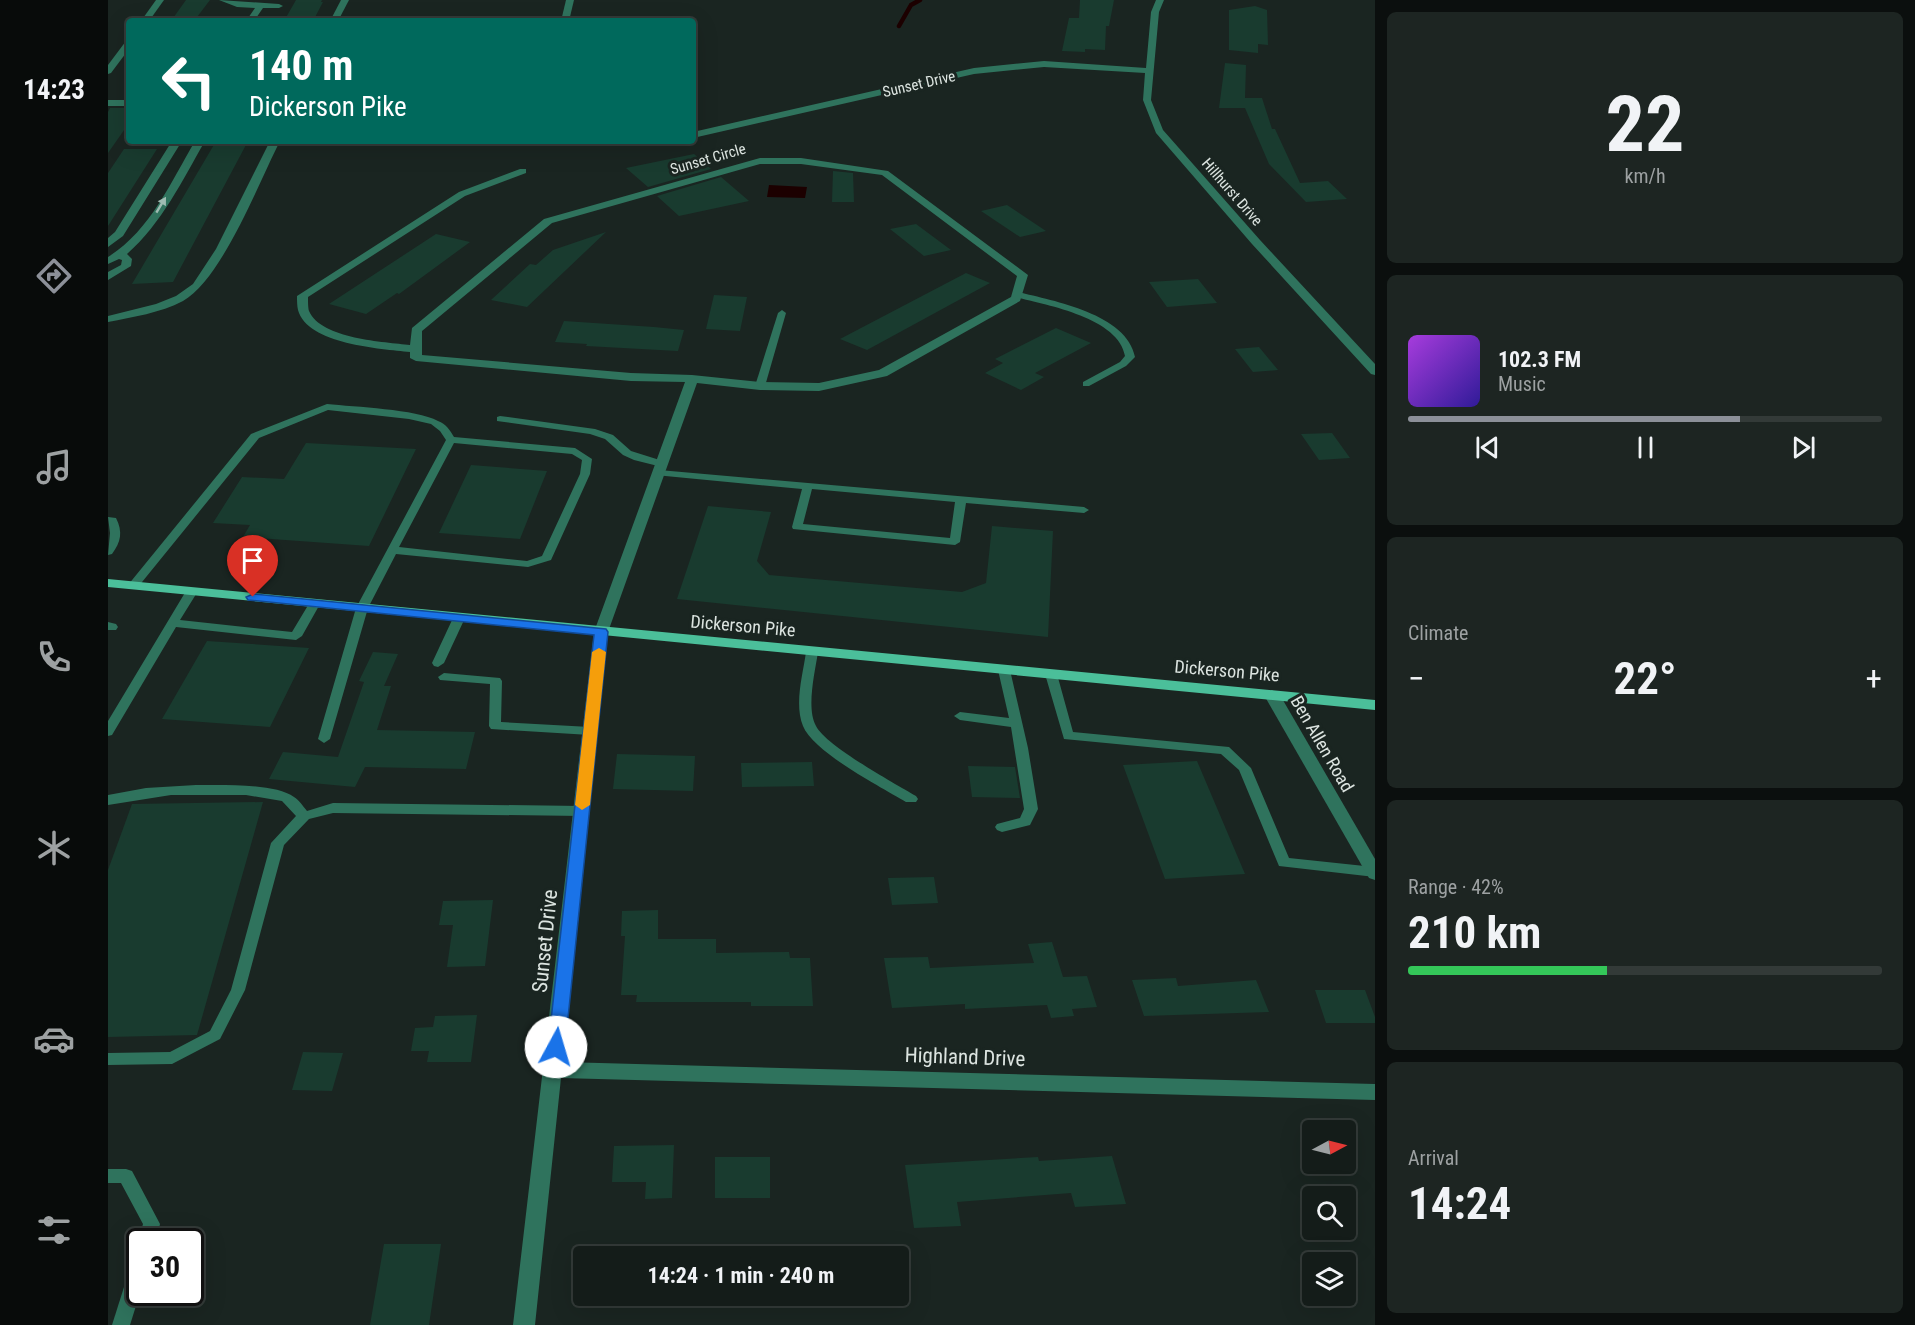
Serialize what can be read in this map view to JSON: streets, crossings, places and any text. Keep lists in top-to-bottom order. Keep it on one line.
{"streets":{"main road":["Dickerson Pike"],"street":["Sunset Drive","Sunset Circle","Hillhurst Drive","Ben Allen Road","Highland Drive"]},"crossings":[["Sunset Drive","Hillhurst Drive"],["Sunset Drive","Dickerson Pike"],["Sunset Drive","Highland Drive"],["Dickerson Pike","Ben Allen Road"]],"north":"right","page":{"tabs":"14:23","tile":[["22","km/h"],"Climate",["Range · 42%","210 km"],["Arrival","14:24"]],"turn":["140 m","Dickerson Pike"],"song":["102.3 FM","Music"],"heat":["−","22°","+"],"limit":"30","trip":"14:24 · 1 min · 240 m"}}
